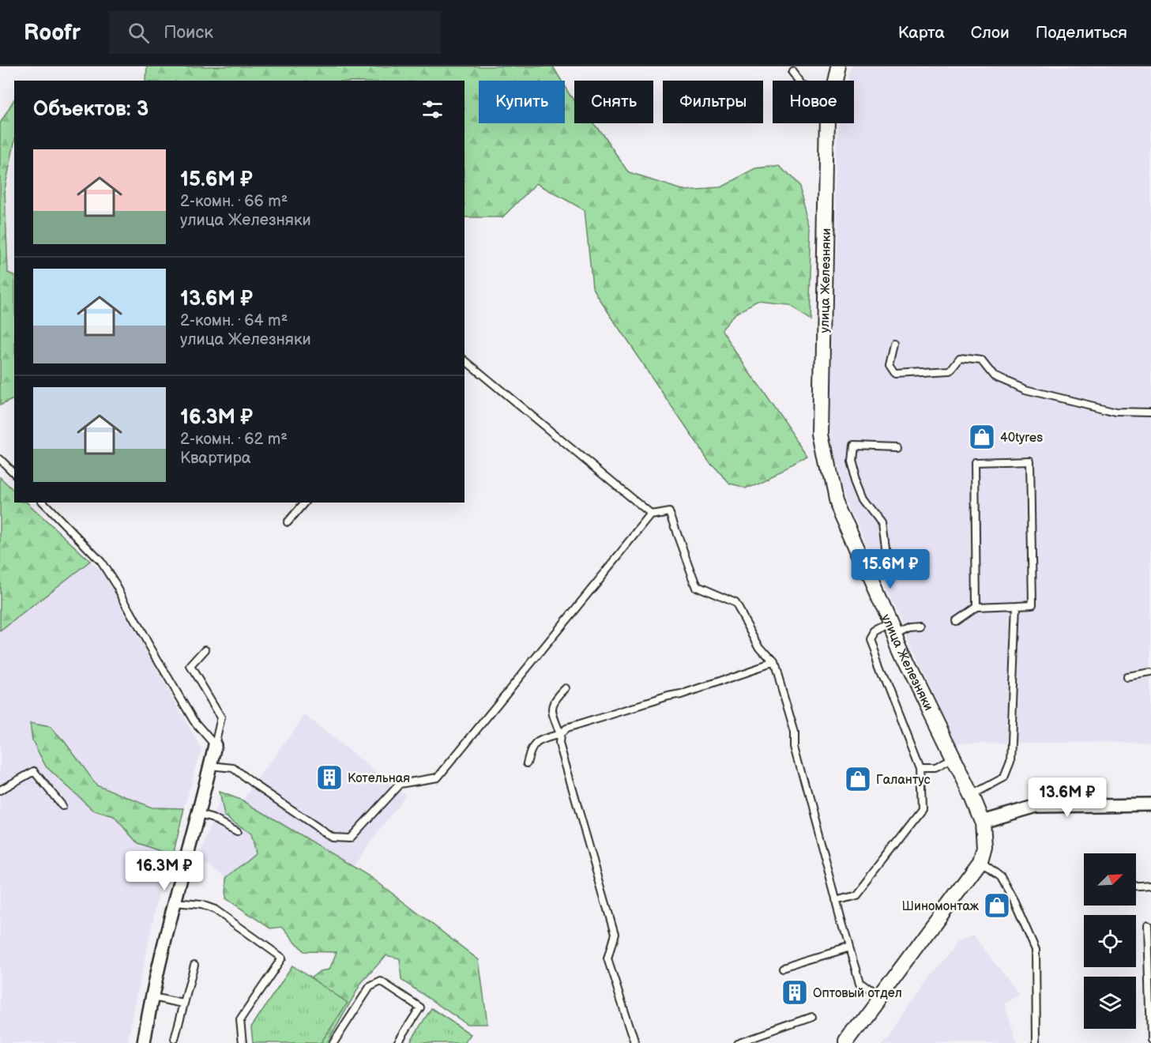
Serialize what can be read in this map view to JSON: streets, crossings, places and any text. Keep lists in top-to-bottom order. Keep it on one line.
{"streets":{"street":["улица Железняки"]},"places":{"shop":["40tyres","Галантус","Шиномонтаж"],"building":["Котельная","Оптовый отдел"]},"north":"top right","page":{"header":"Roofr","search":"Поиск","nav":["Карта","Слои","Поделиться"],"chip":["Купить","Снять","Фильтры","Новое"],"heading":"Объектов: 3","list":[{"name":"15.6M ₽","note":"2-комн. · 66 m² · улица Железняки"},{"name":"13.6M ₽","note":"2-комн. · 64 m² · улица Железняки"},{"name":"16.3M ₽","note":"2-комн. · 62 m² · Квартира"}],"price":["15.6M ₽","13.6M ₽","16.3M ₽"]}}
